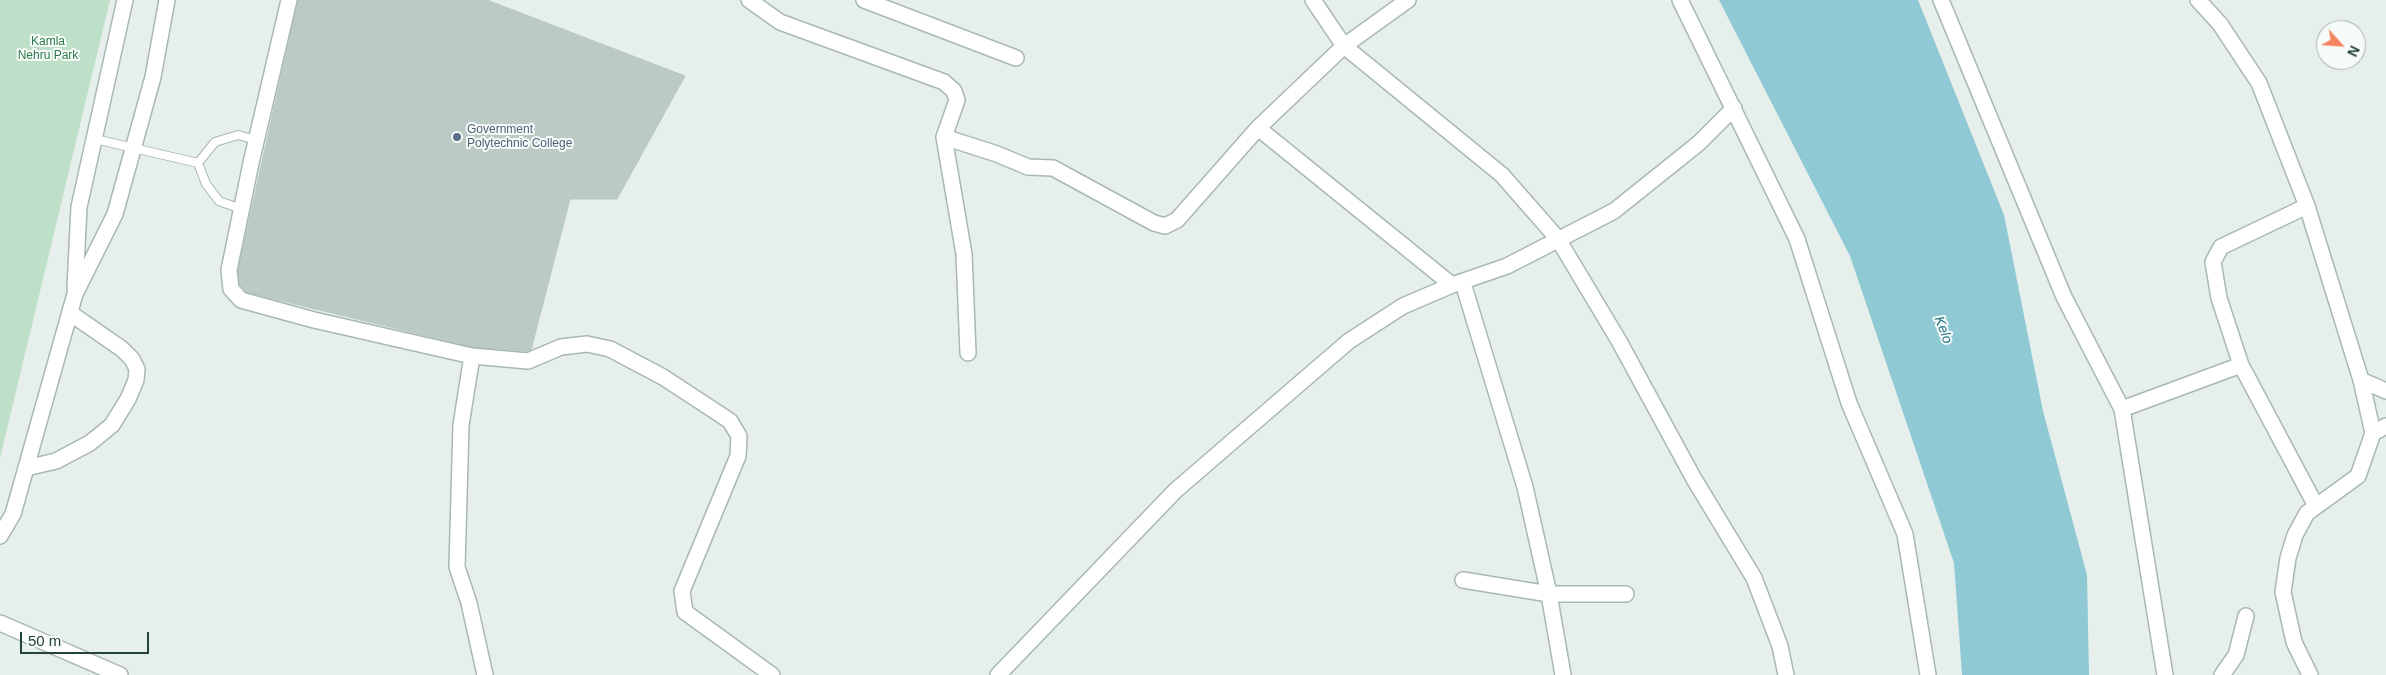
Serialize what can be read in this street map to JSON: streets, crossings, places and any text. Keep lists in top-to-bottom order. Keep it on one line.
{"water":["Kelo"],"parks":["Kamla Nehru Park"],"places":["Government Polytechnic College"],"scale_bar":"50 m","north":"bottom right"}
